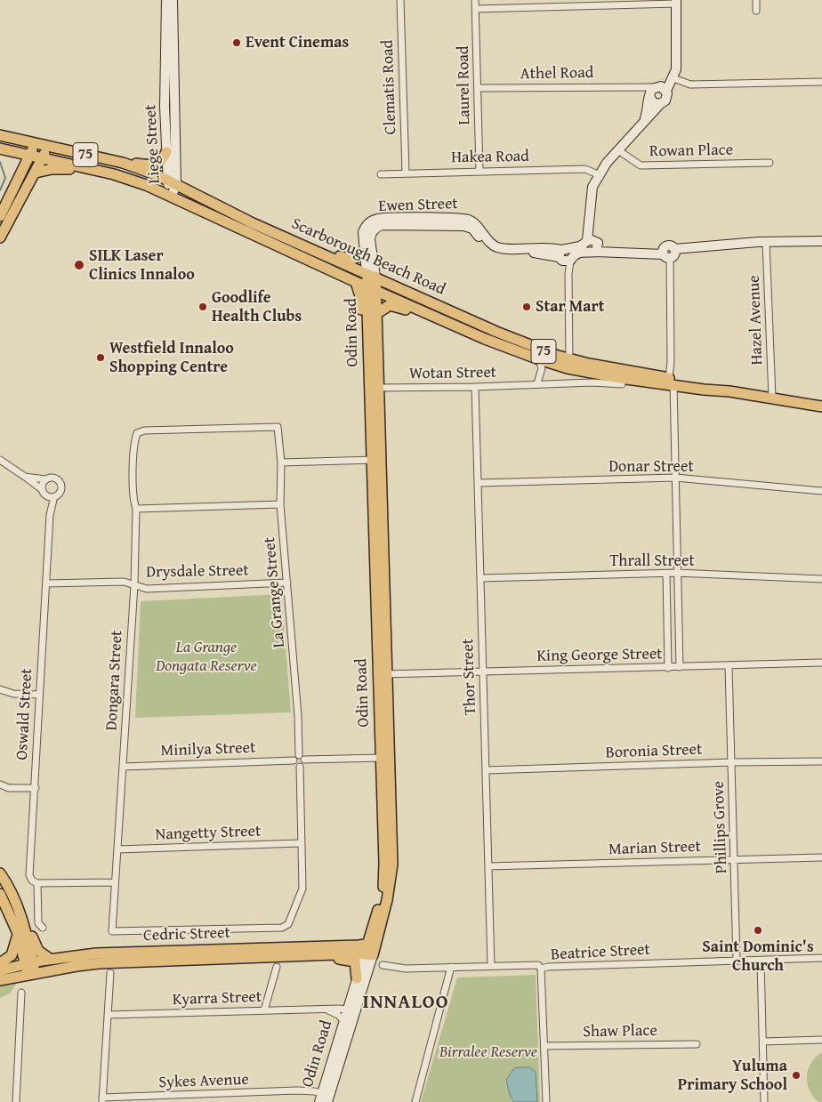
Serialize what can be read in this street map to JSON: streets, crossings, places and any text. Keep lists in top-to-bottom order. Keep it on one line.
{"streets":{"main road":["Liege Street","75","Ewen Street","Scarborough Beach Road","Odin Road","Cedric Street"],"street":["Athel Road","Laurel Road","Clematis Road","Rowan Place","Hakea Road","Hazel Avenue","Wotan Street","Donar Street","Thrall Street","Drysdale Street","La Grange Street","King George Street","Thor Street","Dongara Street","Oswald Street","Minilya Street","Boronia Street","Phillips Grove","Nangetty Street","Marian Street","Beatrice Street","Kyarra Street","Shaw Place","Sykes Avenue"]},"crossings":[["Athel Road","Laurel Road"],["Laurel Road","Hakea Road"],["Clematis Road","Hakea Road"],["Liege Street","Scarborough Beach Road"],["Ewen Street","Scarborough Beach Road"],["Ewen Street","Odin Road"],["Scarborough Beach Road","Hazel Avenue"],["Scarborough Beach Road","Odin Road"],["Odin Road","Wotan Street"],["Odin Road","King George Street"],["Odin Road","Cedric Street"],["Odin Road","Kyarra Street"],["Odin Road","Sykes Avenue"],["Wotan Street","Thor Street"],["Donar Street","Thor Street"],["Thrall Street","Thor Street"],["Drysdale Street","La Grange Street"],["Drysdale Street","Dongara Street"],["Drysdale Street","Oswald Street"],["La Grange Street","Dongara Street"],["La Grange Street","Minilya Street"],["King George Street","Thor Street"],["King George Street","Phillips Grove"],["Thor Street","Boronia Street"],["Thor Street","Marian Street"],["Thor Street","Beatrice Street"],["Dongara Street","Minilya Street"],["Dongara Street","Nangetty Street"],["Boronia Street","Phillips Grove"],["Phillips Grove","Marian Street"],["Phillips Grove","Beatrice Street"]],"districts":["INNALOO"],"parks":["La Grange Dongata Reserve","Birralee Reserve"],"places":["Event Cinemas","SILK Laser Clinics Innaloo","Goodlife Health Clubs","Star Mart","Westfield Innaloo Shopping Centre","Saint Dominic's Church","Yuluma Primary School"]}
